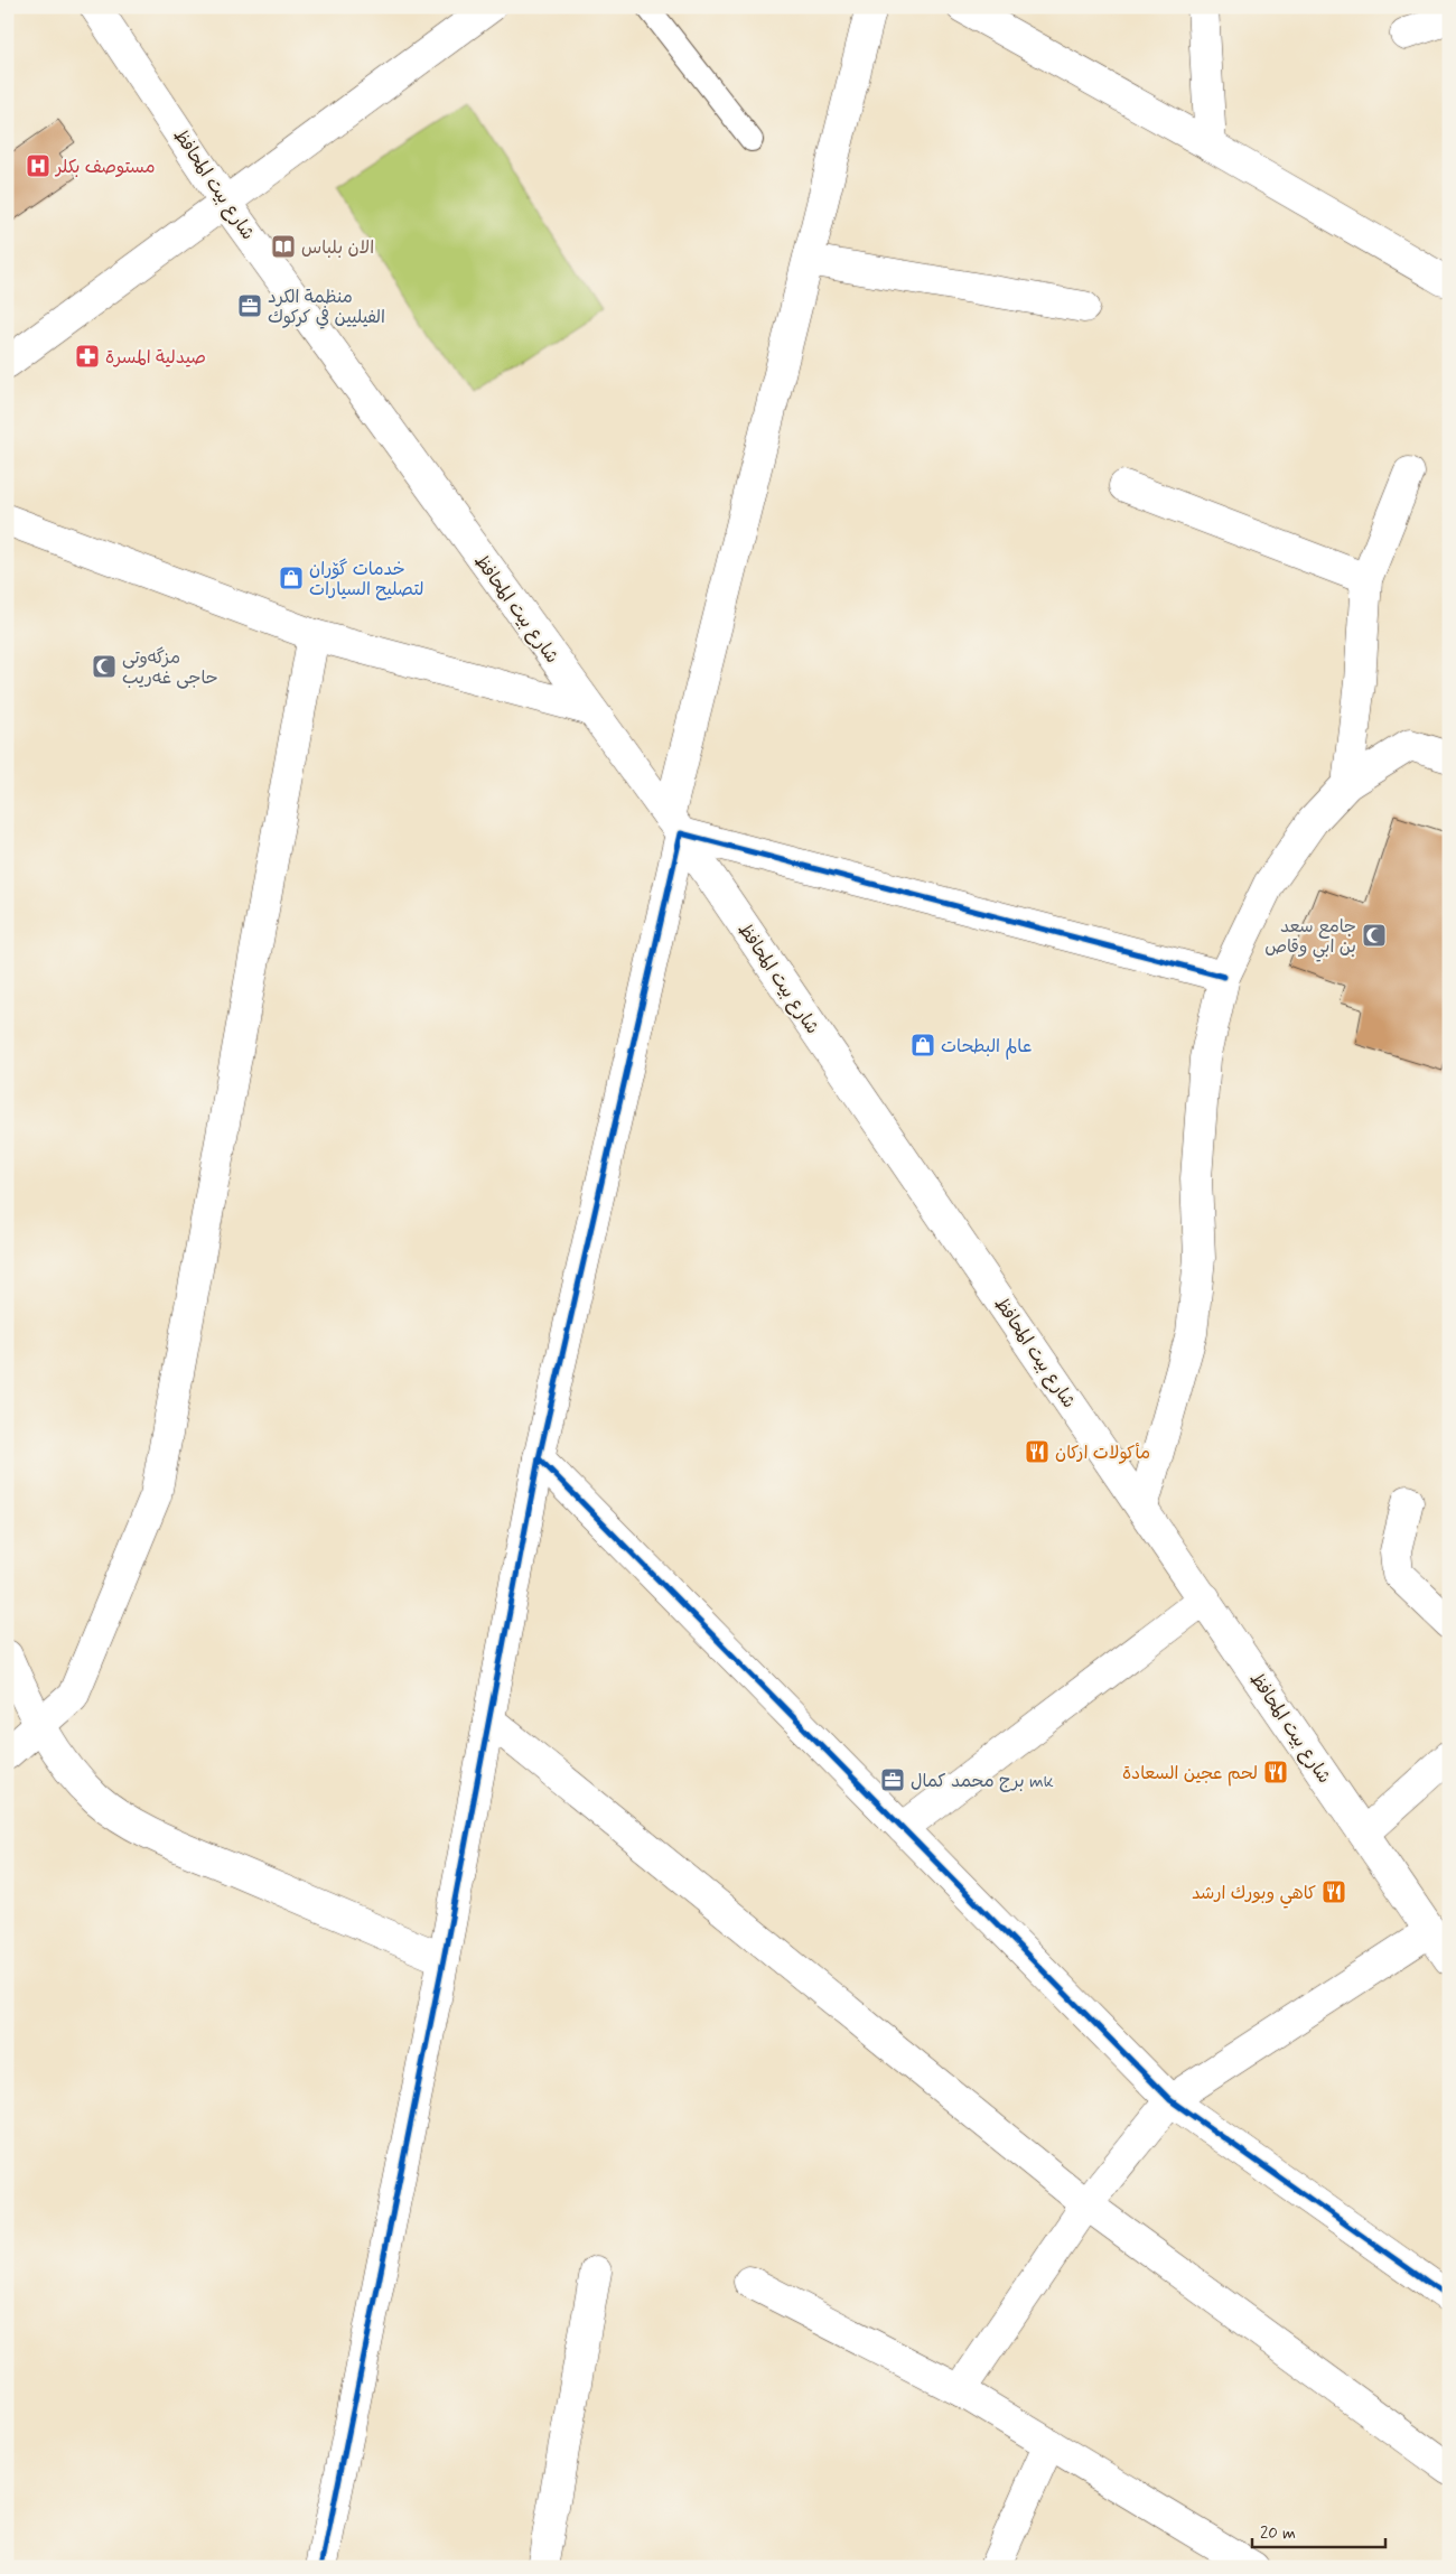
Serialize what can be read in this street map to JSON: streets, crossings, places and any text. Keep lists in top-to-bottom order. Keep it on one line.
{"streets":{"street":["شارع بيت المحافظ"]},"places":{"hospital":["مستوصف بكلر"],"library":["الان بلباس"],"office":["منظمة الكرد الفيليين في كركوك","برج محمد كمال mk"],"pharmacy":["صيدلية المسرة"],"shop":["خدمات گۆران لتصليح السيارات","عالم البطحات"],"mosque":["مزگەوتی حاجی غەریب","جامع سعد بن ابي وقاص"],"restaurant":["مأكولات اركان","لحم عجين السعادة","كاهي وبورك ارشد"]},"scale_bar":"20 m"}
